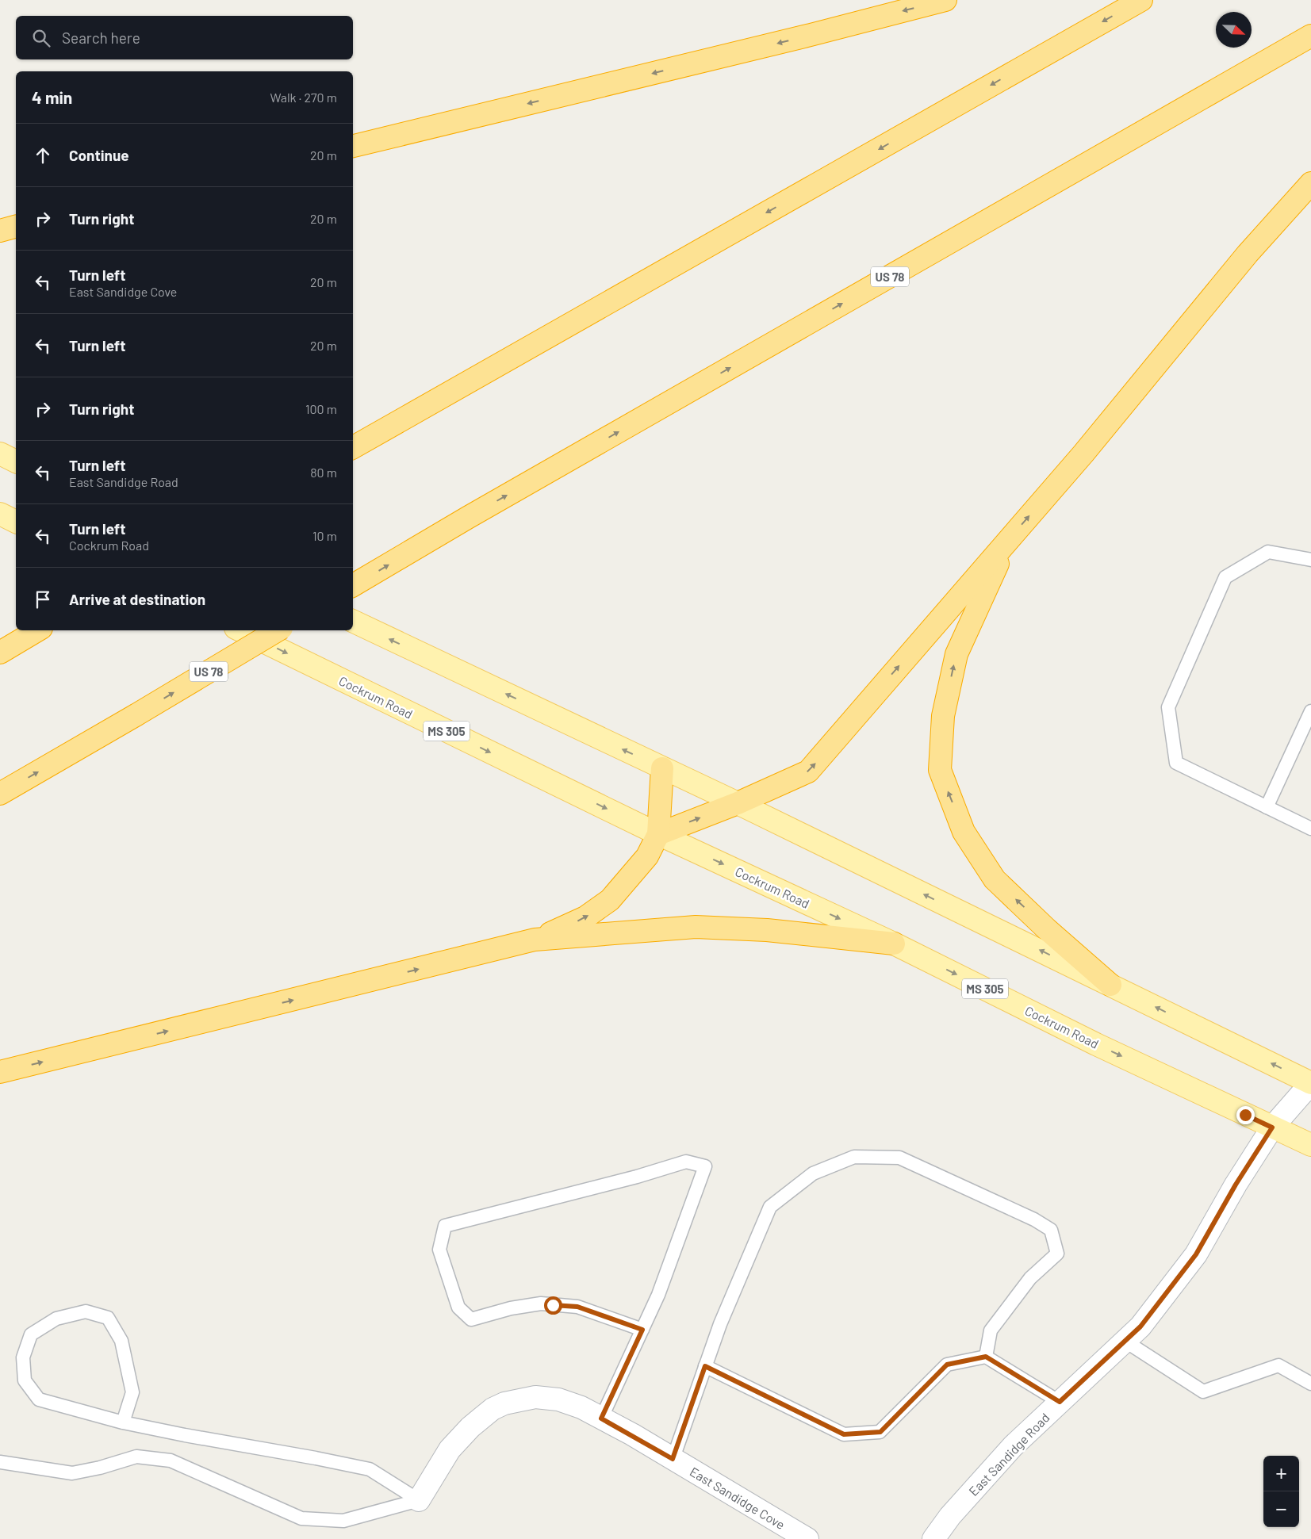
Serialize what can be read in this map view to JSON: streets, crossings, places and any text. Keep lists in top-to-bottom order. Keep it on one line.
{"streets":{"highway":["US 78"],"main road":["Cockrum Road","MS 305"],"street":["East Sandidge Road","East Sandidge Cove"]},"crossings":[["Cockrum Road","East Sandidge Road"]],"north":"bottom right","page":{"search":"Search here","heading":["4 min","Walk · 270 m"],"list":[["Continue","20 m"],["Turn right","20 m"],["Turn left","East Sandidge Cove","20 m"],["Turn left","20 m"],["Turn right","100 m"],["Turn left","East Sandidge Road","80 m"],["Turn left","Cockrum Road","10 m"],"Arrive at destination"],"map_buttons":["+","−"]}}
